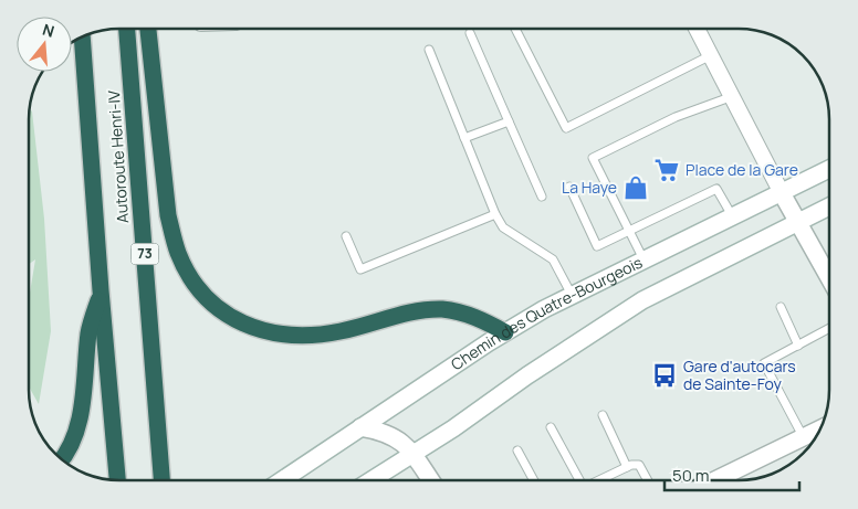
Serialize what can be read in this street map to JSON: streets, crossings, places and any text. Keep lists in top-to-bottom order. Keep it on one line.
{"streets":{"highway":["Autoroute Henri-IV","73"],"main road":["Chemin des Quatre-Bourgeois"]},"places":{"supermarket":["Place de la Gare"],"shop":["La Haye"],"bus stop":["Gare d'autocars de Sainte-Foy"]},"scale_bar":"50 m","north":"top"}
